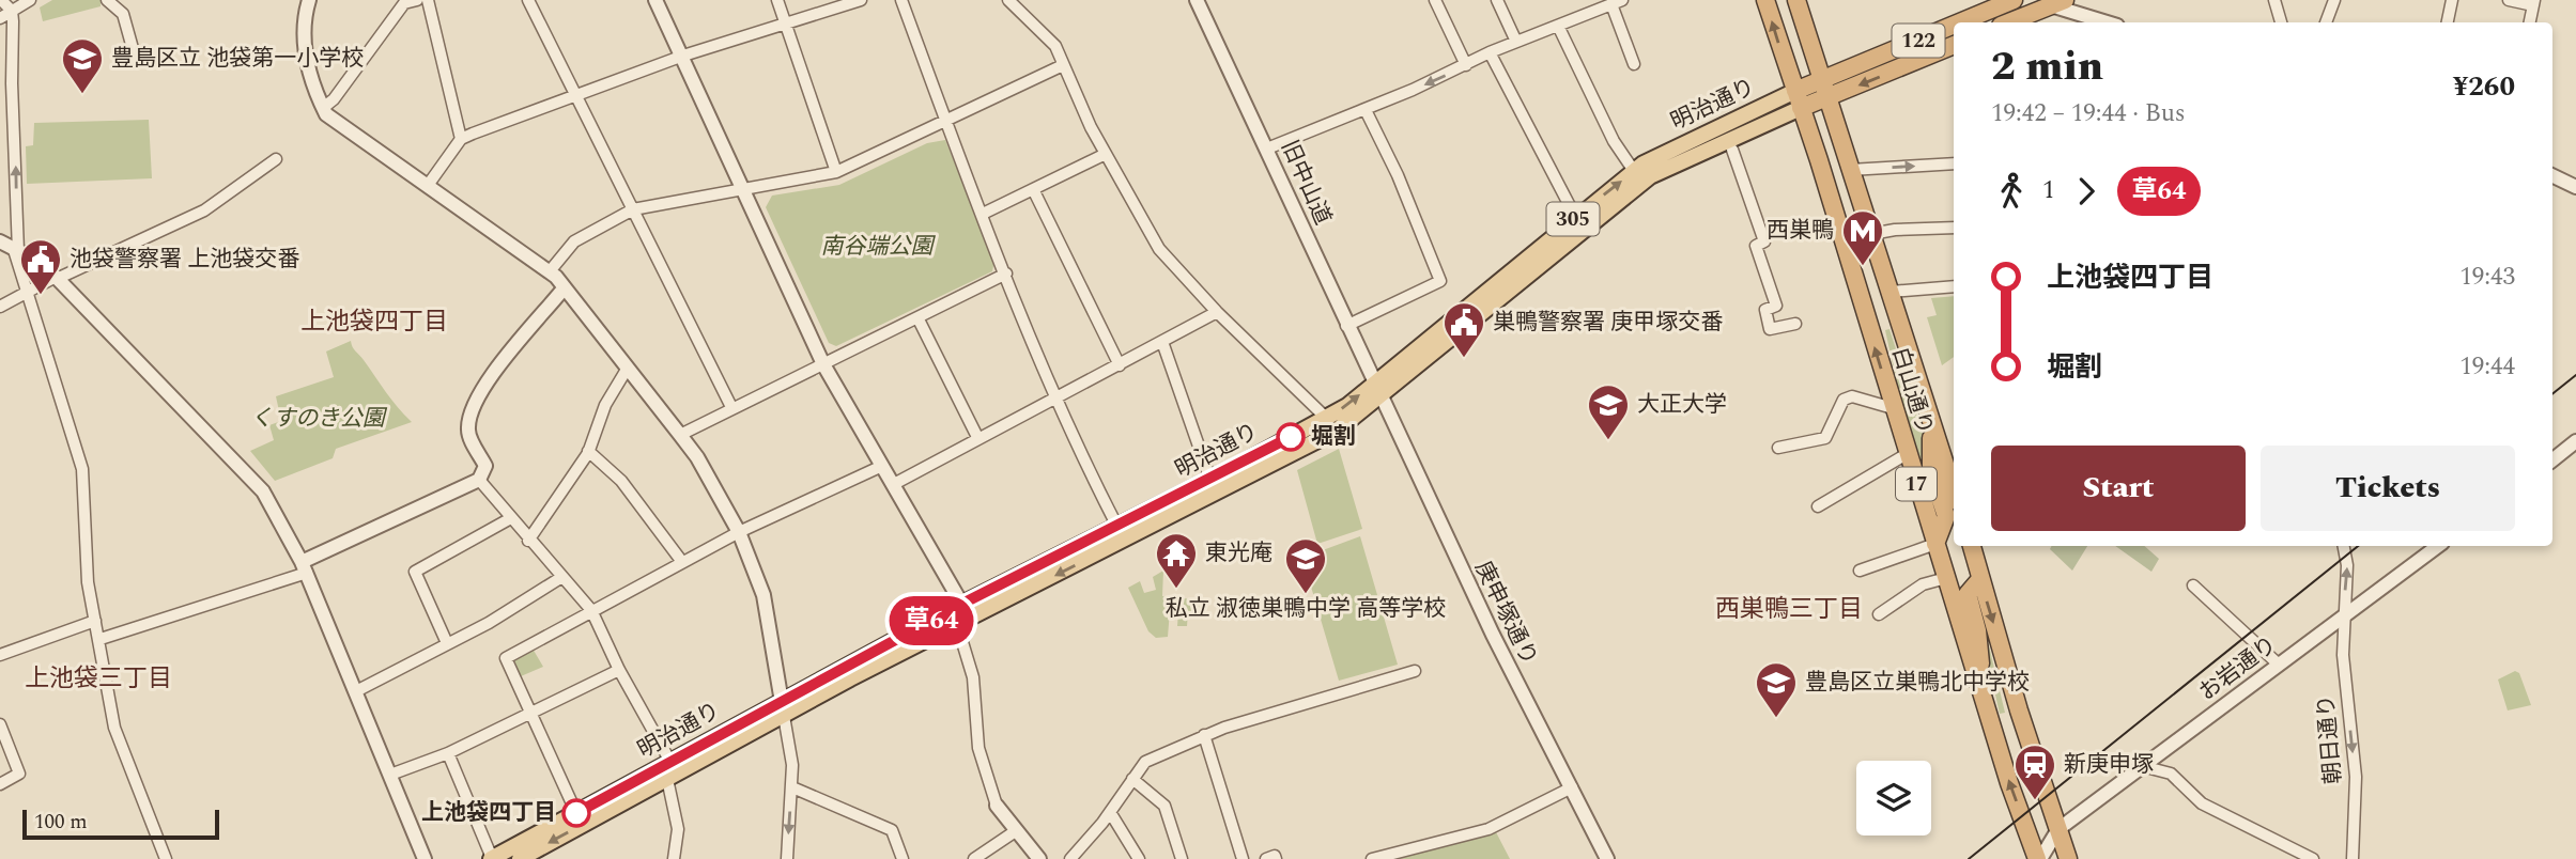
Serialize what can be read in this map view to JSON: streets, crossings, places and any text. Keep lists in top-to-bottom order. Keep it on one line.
{"streets":{"highway":["122","明治通り","白山通り","17"],"main road":["305"],"street":["旧中山道","庚申塚通り","お岩通り","朝日通り"]},"crossings":[["明治通り","旧中山道"],["明治通り","白山通り"],["明治通り","17"],["明治通り","庚申塚通り"],["旧中山道","庚申塚通り"],["白山通り","17"],["お岩通り","朝日通り"]],"districts":["上池袋四丁目","西巣鴨三丁目","上池袋三丁目"],"parks":["南谷端公園","くすのき公園"],"places":{"school or university":["豊島区立 池袋第一小学校","大正大学","私立 淑徳巣鴨中学 高等学校","豊島区立巣鴨北中学校"],"metro station":["西巣鴨"],"public building":["池袋警察署 上池袋交番","巣鴨警察署 庚甲塚交番"],"other":["堀割","上池袋四丁目"],"temple":["東光庵"],"station":["新庚申塚"]},"lines":["bus line 草64"],"scale_bar":"100 m","page":{"on_map":"草64","heading":["2 min","19:42 – 19:44 · Bus","¥260"],"legs":["1","草64"],"list":[{"name":"上池袋四丁目","value":"19:43"},{"name":"堀割","value":"19:44"}],"buttons":["Start","Tickets"],"scale":"100 m"}}
